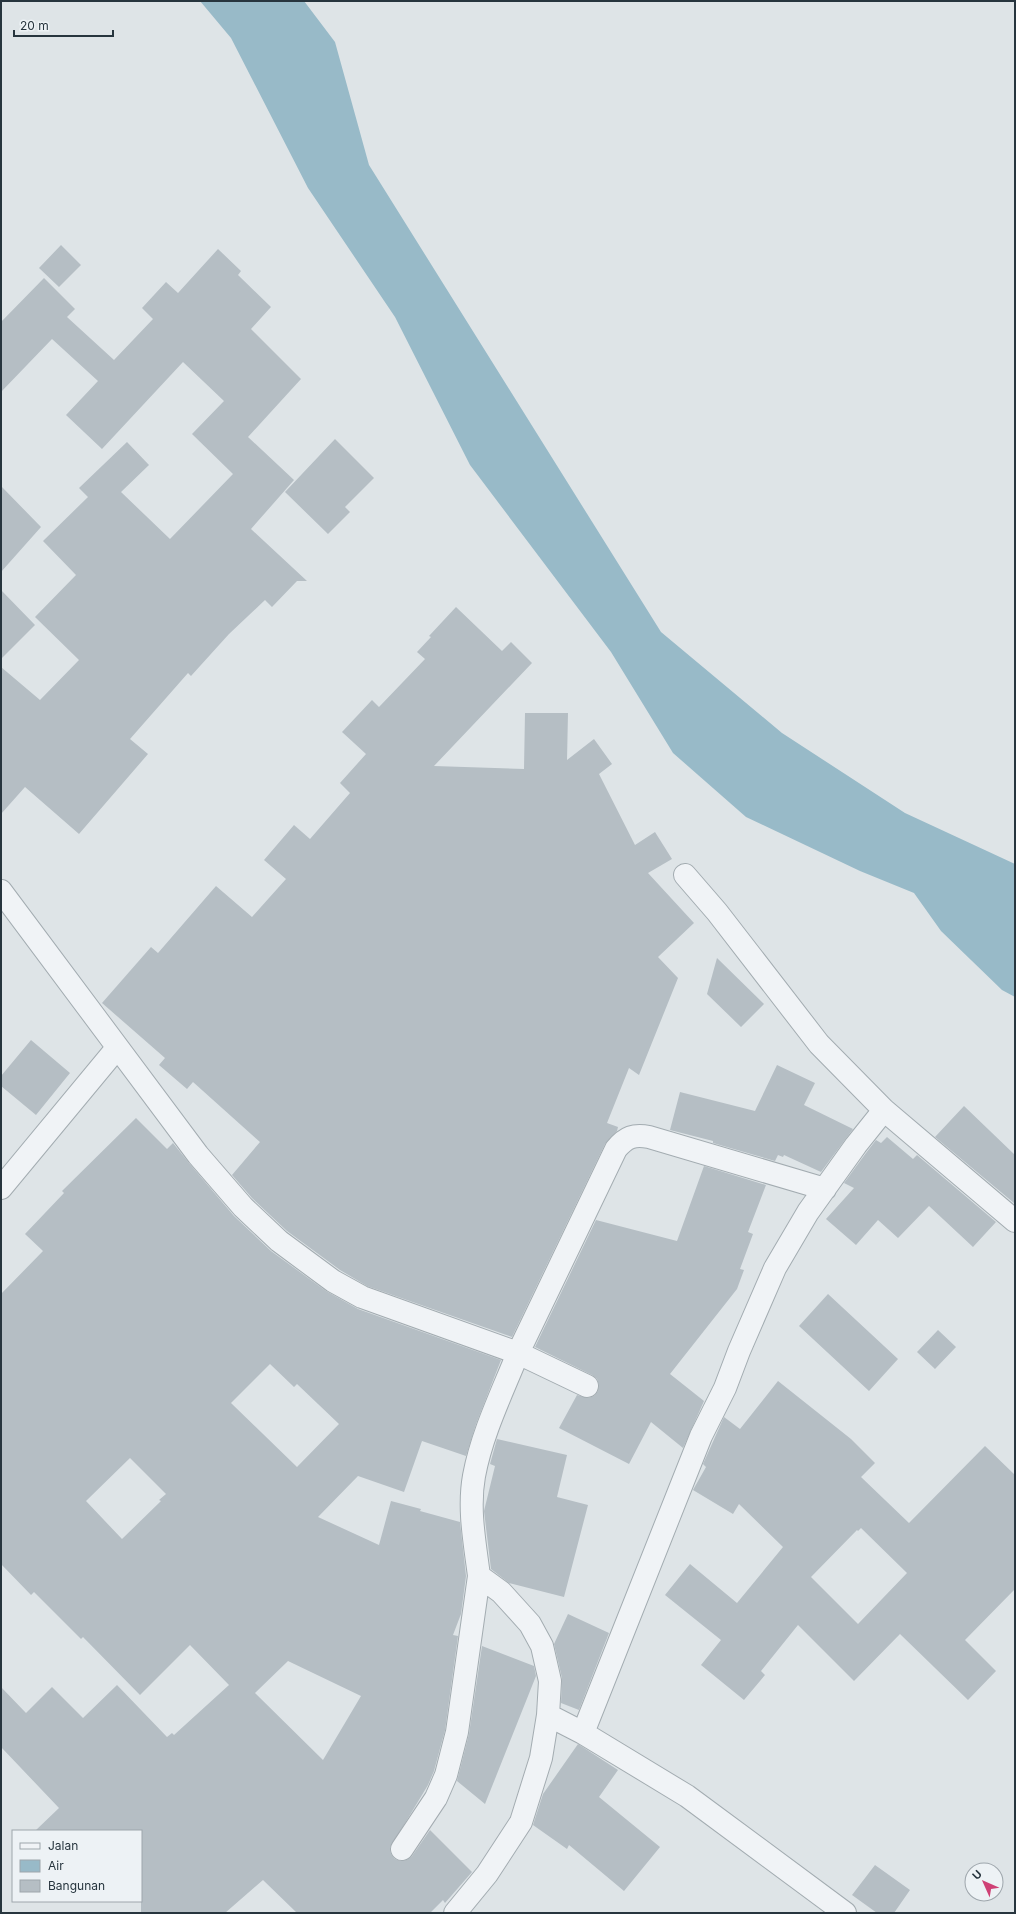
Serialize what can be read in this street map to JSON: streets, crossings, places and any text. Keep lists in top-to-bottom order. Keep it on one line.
{"legend":["Jalan","Air","Bangunan"],"scale_bar":"20 m","north":"top left"}
